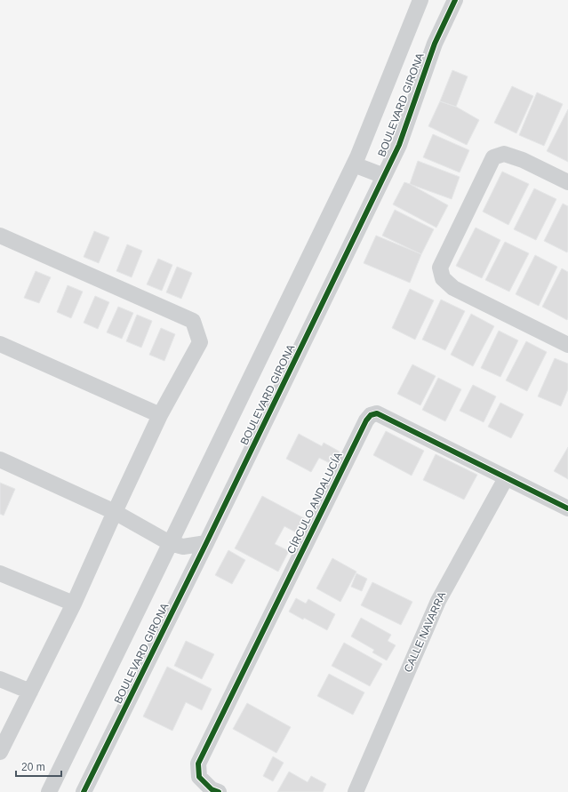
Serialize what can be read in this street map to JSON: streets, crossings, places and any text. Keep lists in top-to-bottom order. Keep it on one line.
{"streets":{"street":["BOULEVARD GIRONA","CÍRCULO ANDALUCÍA","CALLE NAVARRA"]},"crossings":[["CÍRCULO ANDALUCÍA","CALLE NAVARRA"]],"scale_bar":"20 m"}
